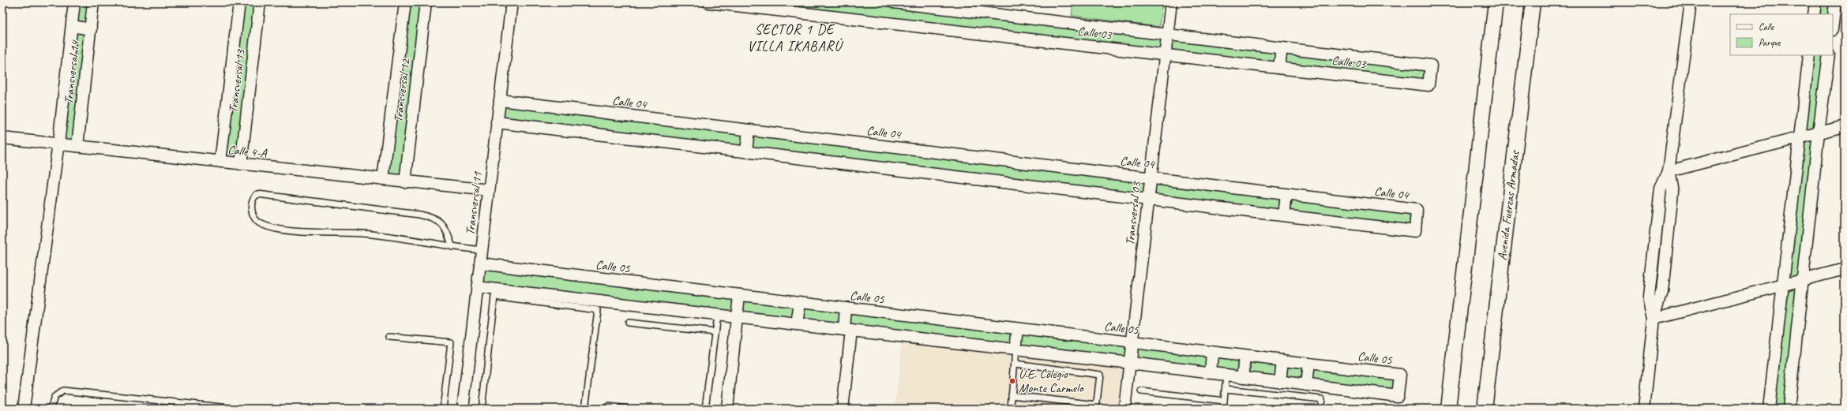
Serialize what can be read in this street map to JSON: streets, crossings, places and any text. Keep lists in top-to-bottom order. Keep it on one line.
{"streets":{"street":["Calle 03","Transversal 14","Transversal 13","Transversal 12","Calle 04","Calle 4-A","Transversal 11","Avenida Fuerzas Armadas","Transversal 03","Calle 05"]},"crossings":[["Calle 03","Transversal 03"],["Transversal 14","Calle 4-A"],["Transversal 13","Calle 4-A"],["Transversal 12","Calle 4-A"],["Calle 04","Transversal 11"],["Calle 04","Transversal 03"],["Calle 4-A","Transversal 11"],["Transversal 11","Calle 05"],["Transversal 03","Calle 05"]],"districts":["SECTOR 1 DE VILLA IKABARÚ"],"places":["U.E. Colegio Monte Carmelo"],"legend":["Calle","Parque"]}
